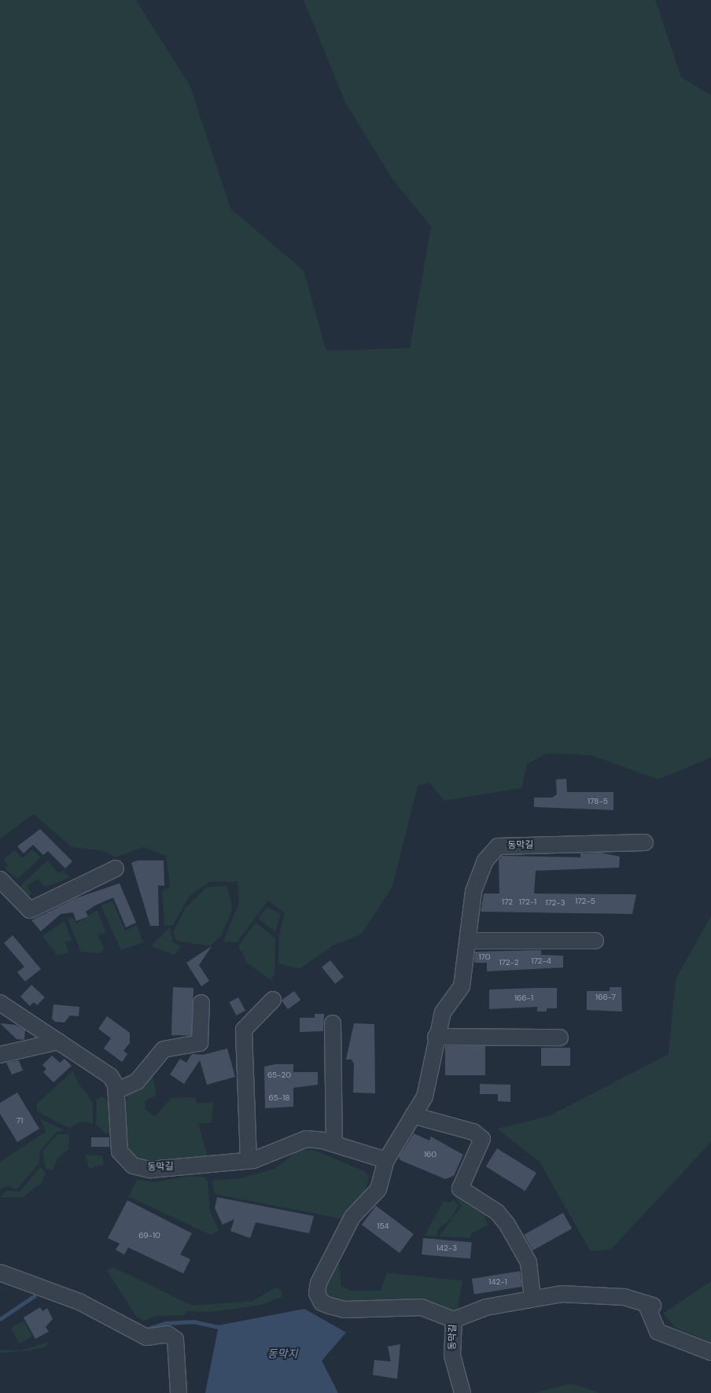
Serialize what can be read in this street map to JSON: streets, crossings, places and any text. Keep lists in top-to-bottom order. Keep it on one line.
{"streets":{"street":["동막길"]},"water":["동막지"],"house_numbers":["178-5","172-5","172","172-1","172-3","170","172-4","172-2","166-7","166-1","65-20","65-18","71","160","154","69-10","142-3","142-1"]}
